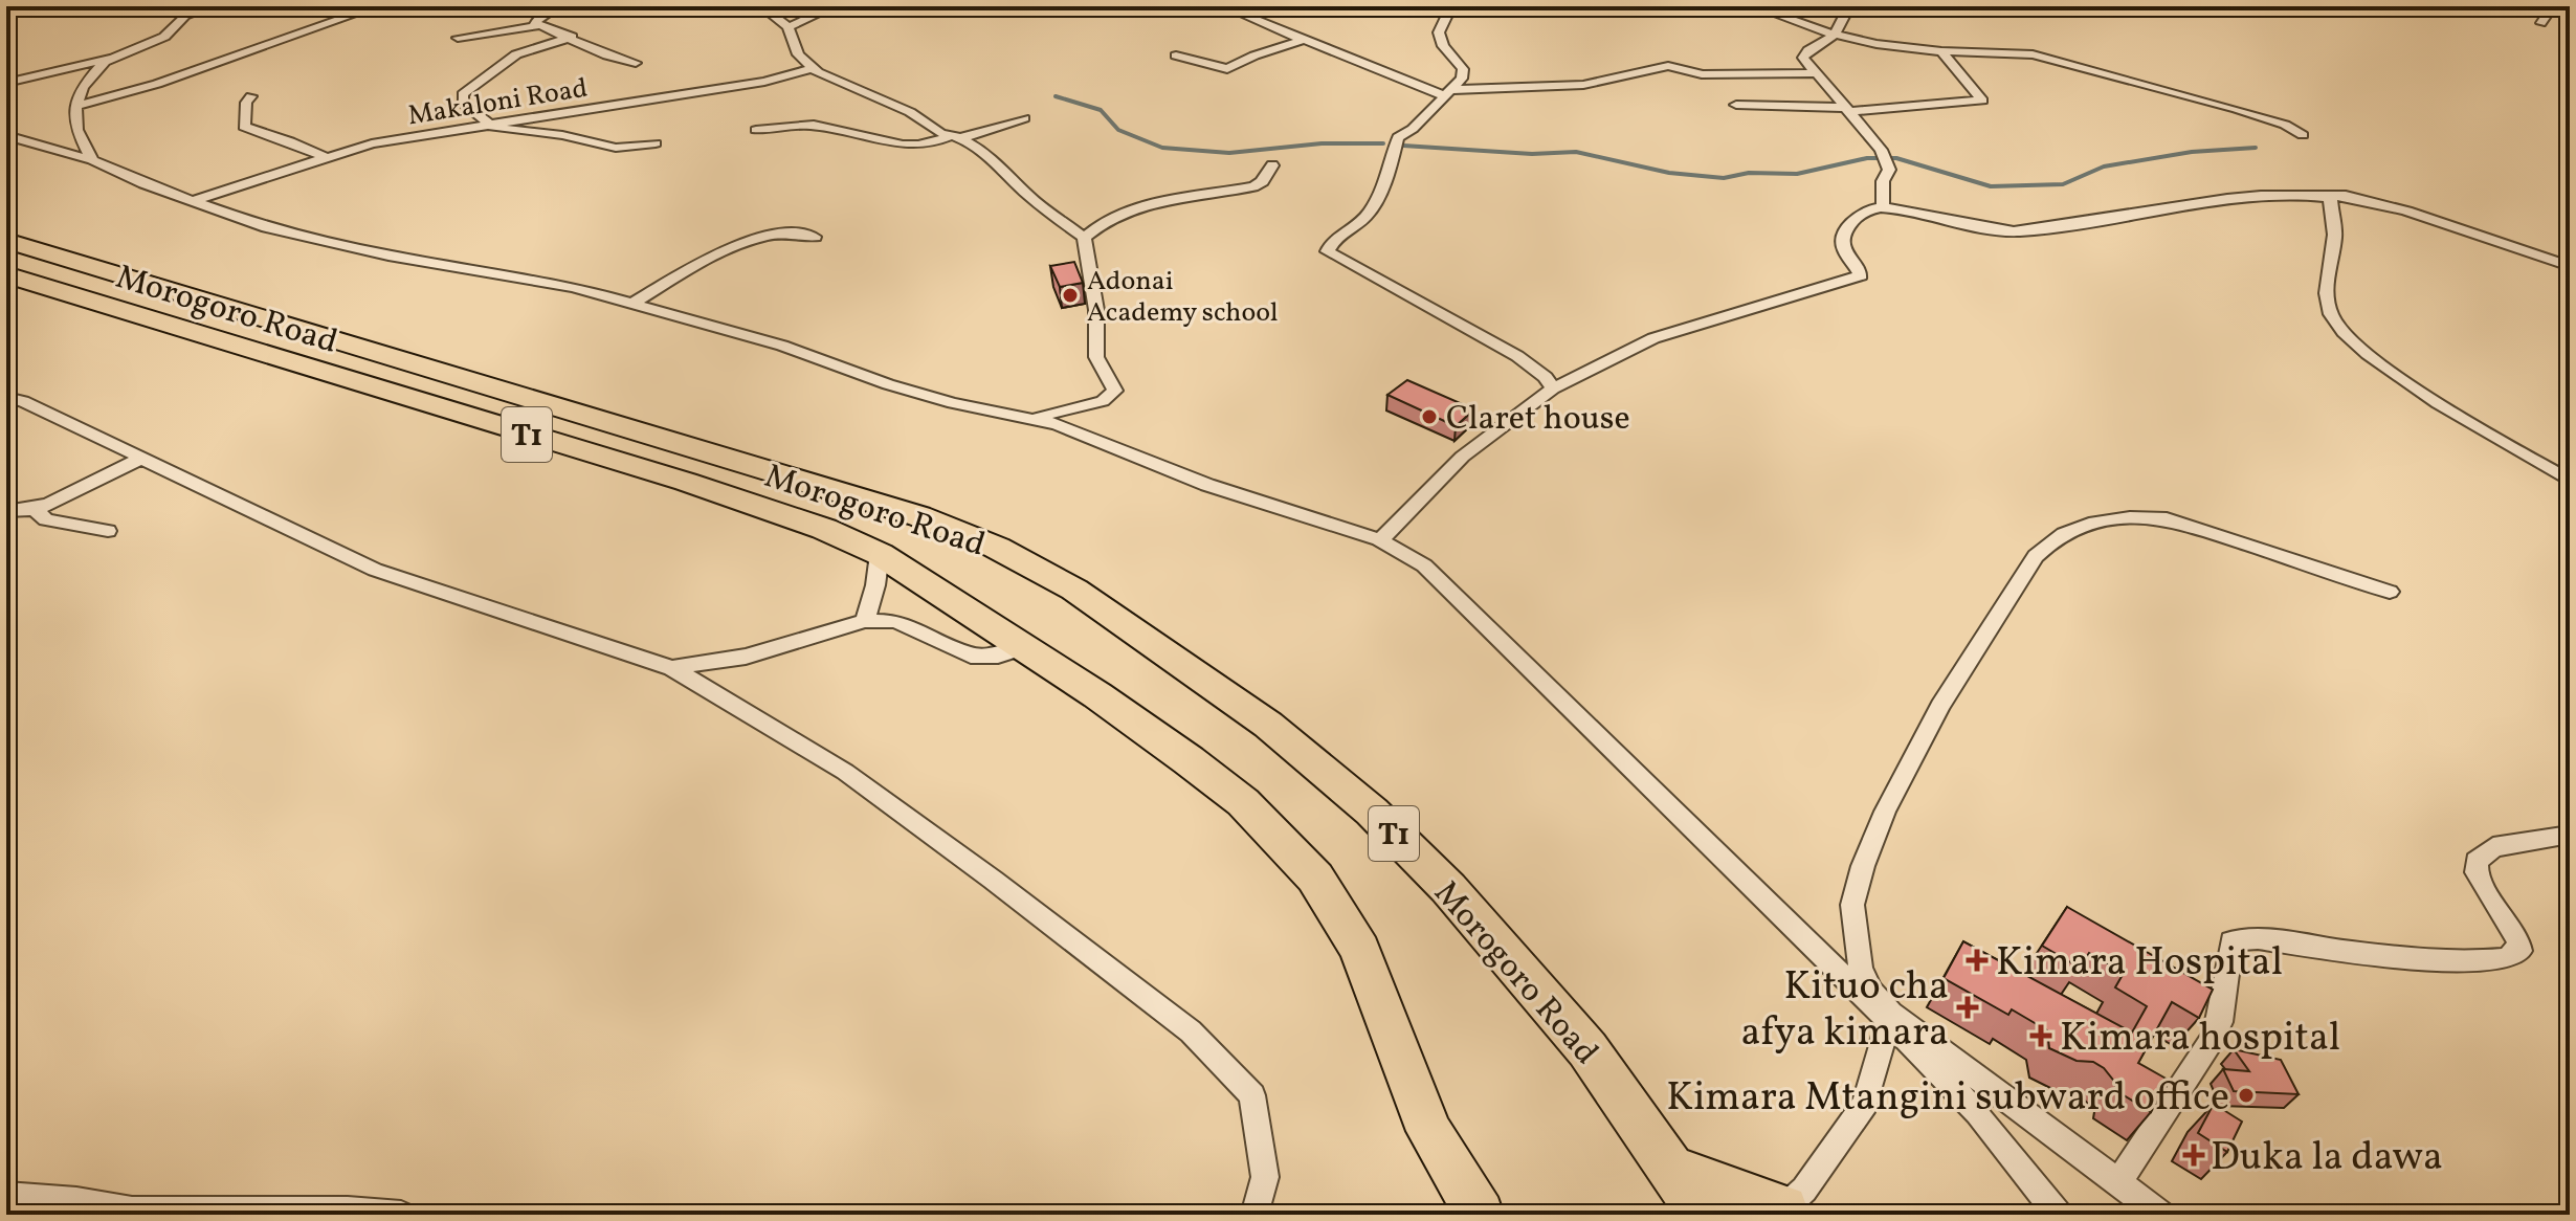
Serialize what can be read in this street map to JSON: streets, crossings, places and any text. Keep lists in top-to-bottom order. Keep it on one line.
{"streets":{"highway":["Morogoro Road","T1"],"street":["Makaloni Road"]},"places":{"other":["Adonai Academy school","Claret house","Kimara Mtangini subward office"],"health":["Kimara Hospital","Kituo cha afya kimara","Kimara hospital","Duka la dawa"]}}
